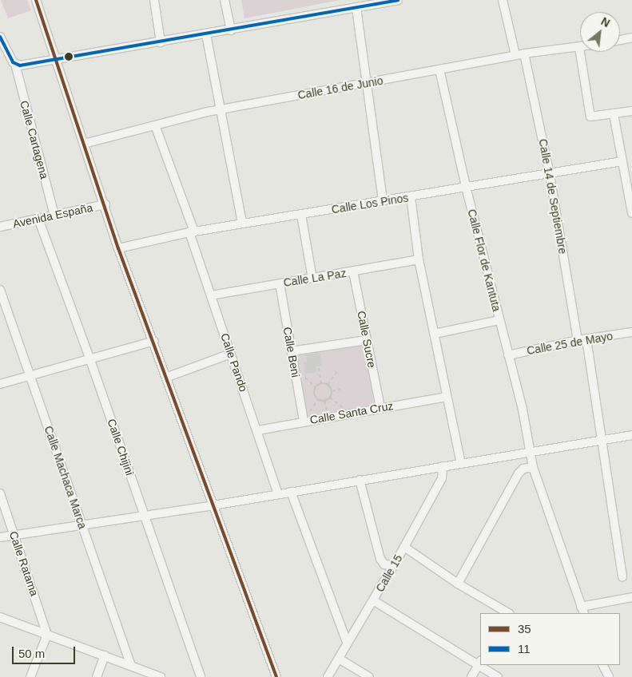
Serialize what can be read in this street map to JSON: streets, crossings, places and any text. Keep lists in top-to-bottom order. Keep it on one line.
{"streets":{"street":["Calle 16 de Junio","Calle Cartagena","Calle 14 de Septiembre","Calle Los Pinos","Avenida España","Calle Flor de Kantuta","Calle La Paz","Calle Sucre","Calle 25 de Mayo","Calle Beni","Calle Pando","Calle Santa Cruz","Calle Chijini","Calle Machaca Marca","Calle Ratama","Calle 15"]},"crossings":[["Calle 16 de Junio","Calle 14 de Septiembre"],["Calle 16 de Junio","Calle Flor de Kantuta"],["Calle 16 de Junio","Calle Pando"],["Calle Cartagena","Avenida España"],["Calle 14 de Septiembre","Calle Los Pinos"],["Calle 14 de Septiembre","Calle 25 de Mayo"],["Calle Los Pinos","Calle Flor de Kantuta"],["Calle Los Pinos","Calle Pando"],["Avenida España","Calle Chijini"],["Calle Flor de Kantuta","Calle 25 de Mayo"],["Calle La Paz","Calle Sucre"],["Calle La Paz","Calle Beni"],["Calle La Paz","Calle Pando"],["Calle Sucre","Calle Santa Cruz"],["Calle Beni","Calle Santa Cruz"],["Calle Pando","Calle Santa Cruz"]],"lines":["transit line 35","transit line 11"],"legend":["35","11"],"scale_bar":"50 m","north":"top right"}
